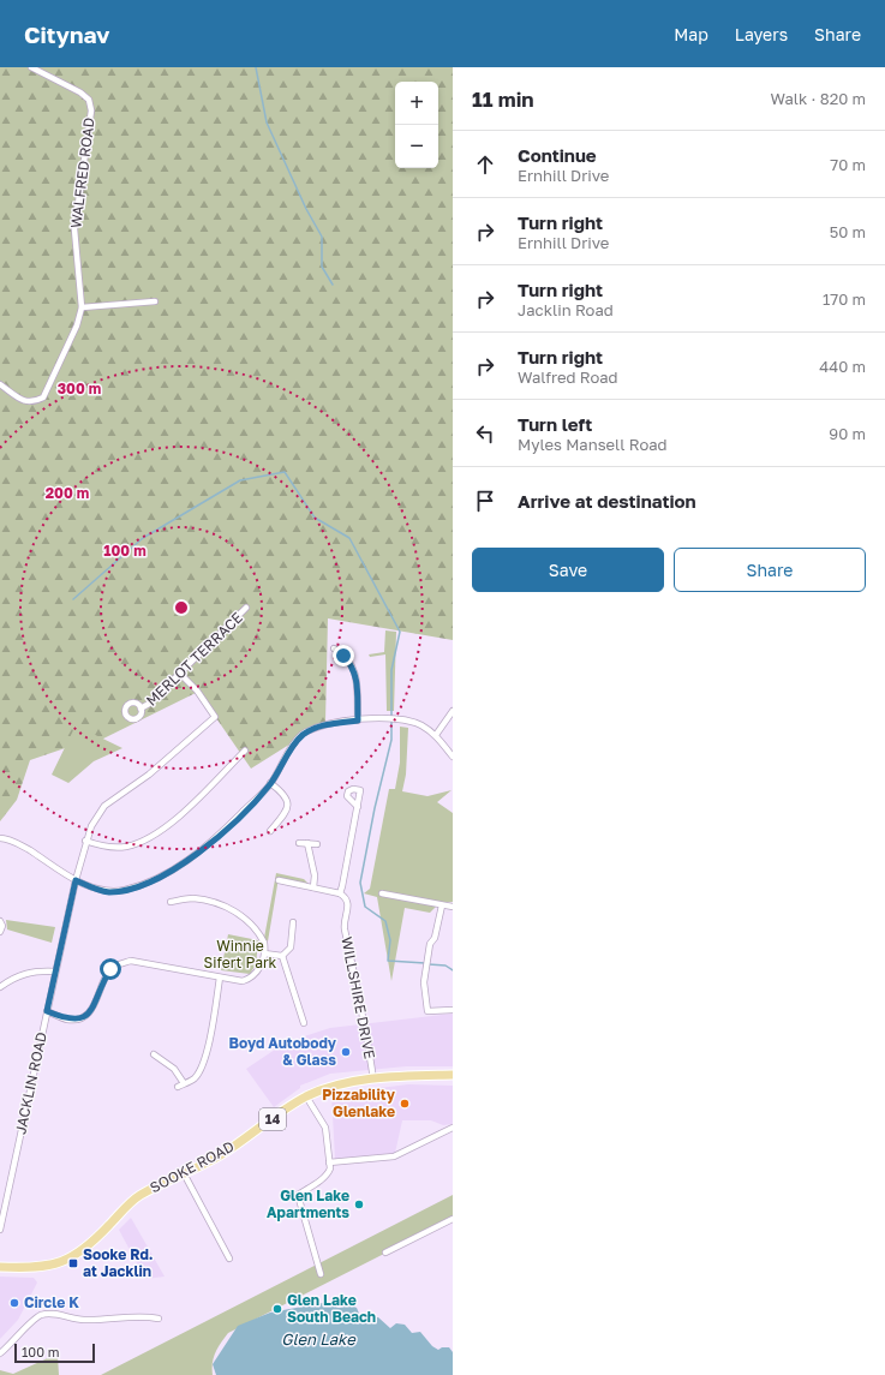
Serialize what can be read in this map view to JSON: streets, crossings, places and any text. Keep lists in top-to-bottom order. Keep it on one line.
{"streets":{"main road":["14","SOOKE ROAD"],"street":["WALFRED ROAD","MERLOT TERRACE","WILLSHIRE DRIVE","JACKLIN ROAD"]},"crossings":[["MERLOT TERRACE","JACKLIN ROAD"],["WILLSHIRE DRIVE","SOOKE ROAD"]],"water":["Glen Lake"],"parks":["Winnie Sifert Park"],"places":{"other":["Boyd Autobody & Glass","Pizzability Glenlake","Glen Lake Apartments","Circle K","Glen Lake South Beach"],"transit":["Sooke Rd. at Jacklin"]},"scale_bar":"100 m","page":{"header":"Citynav","nav":["Map","Layers","Share"],"heading":["11 min","Walk · 820 m"],"map_buttons":["+","−"],"list":[["Continue","Ernhill Drive","70 m"],["Turn right","Ernhill Drive","50 m"],["Turn right","Jacklin Road","170 m"],["Turn right","Walfred Road","440 m"],["Turn left","Myles Mansell Road","90 m"],"Arrive at destination"],"buttons":["Save","Share"],"scale":"100 m"},"rings":["300 m","200 m","100 m"]}
